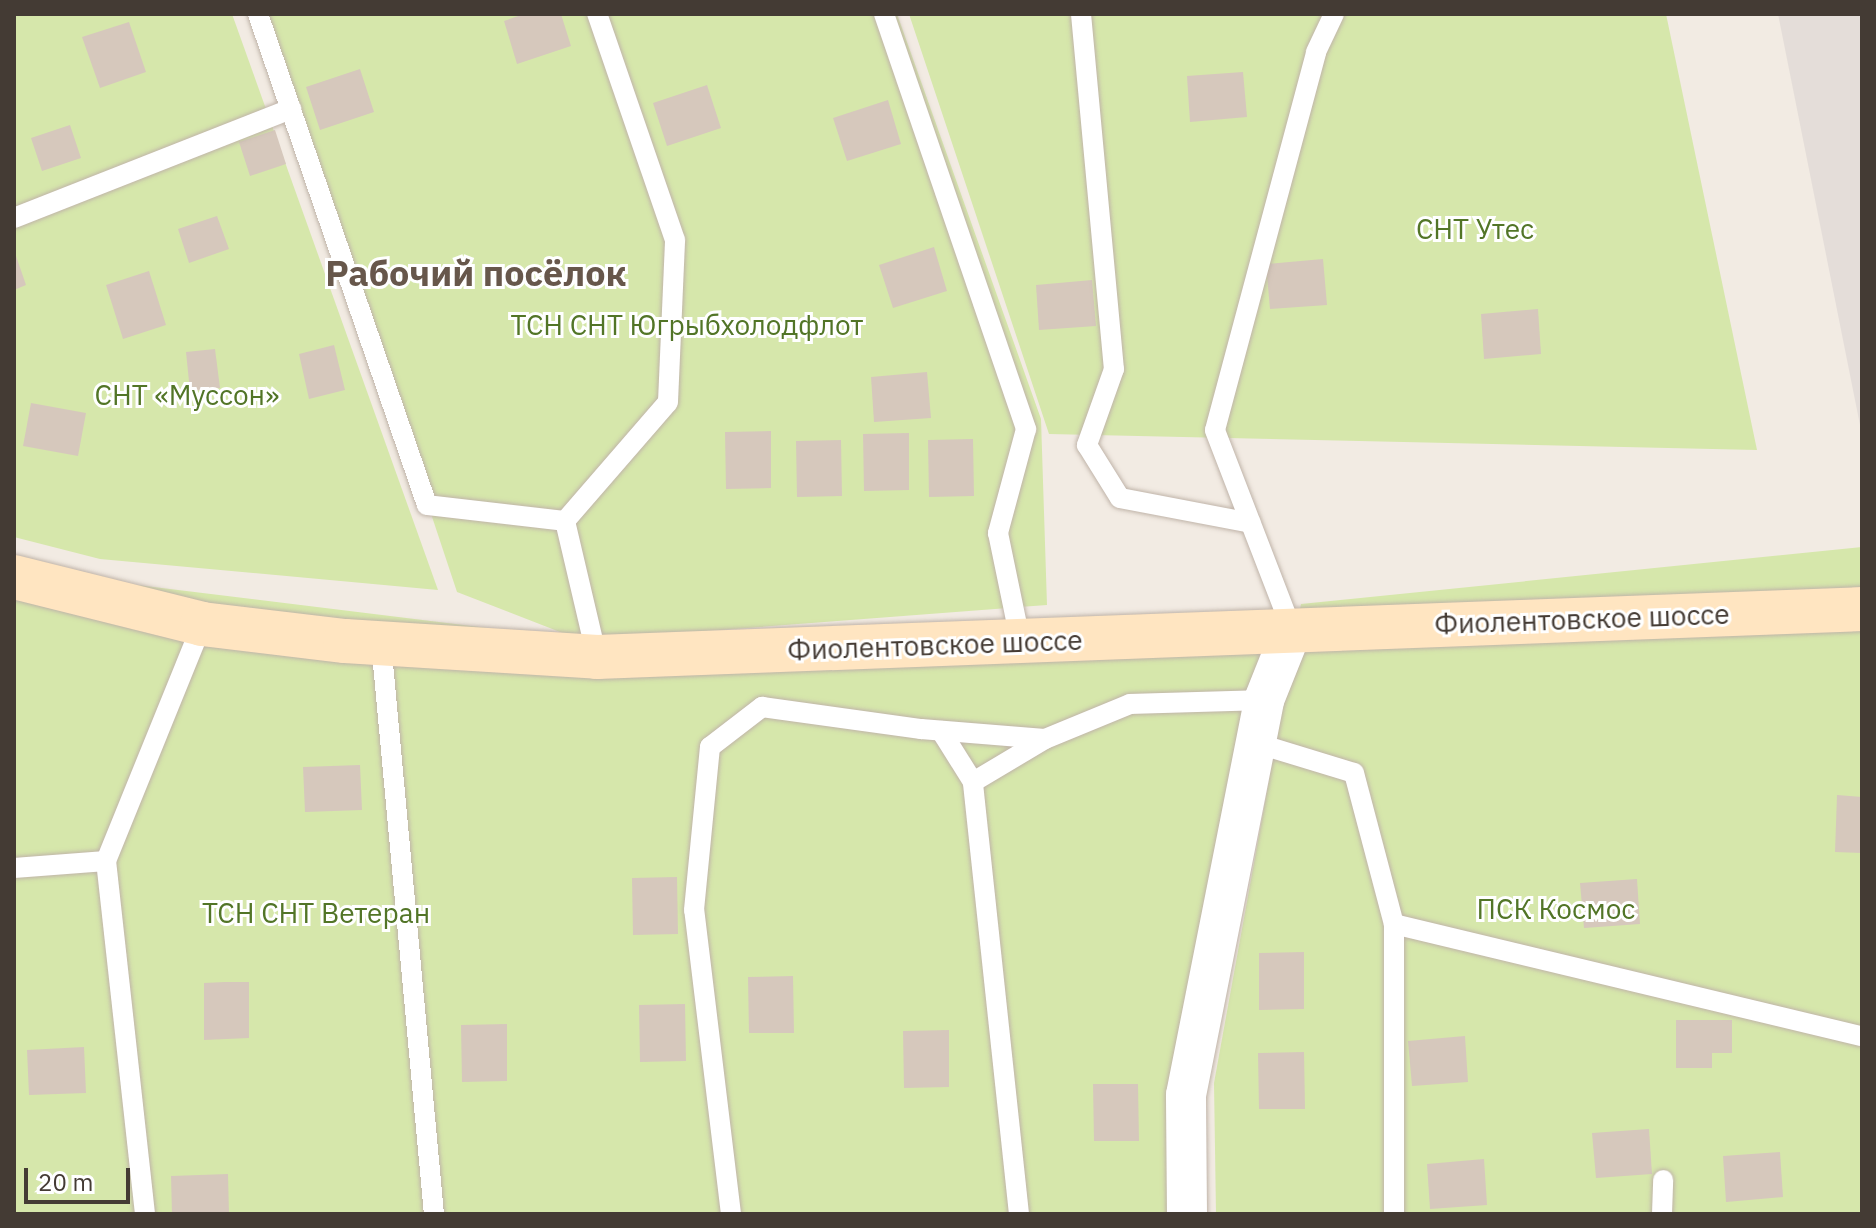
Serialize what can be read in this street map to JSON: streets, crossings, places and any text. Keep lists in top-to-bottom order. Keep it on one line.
{"streets":{"main road":["Фиолентовское шоссе"]},"districts":["Рабочий посёлок"],"parks":["СНТ Утес","ТСН СНТ Югрыбхолодфлот","СНТ «Муссон»","ПСК Космос","ТСН СНТ Ветеран"],"scale_bar":"20 m"}
